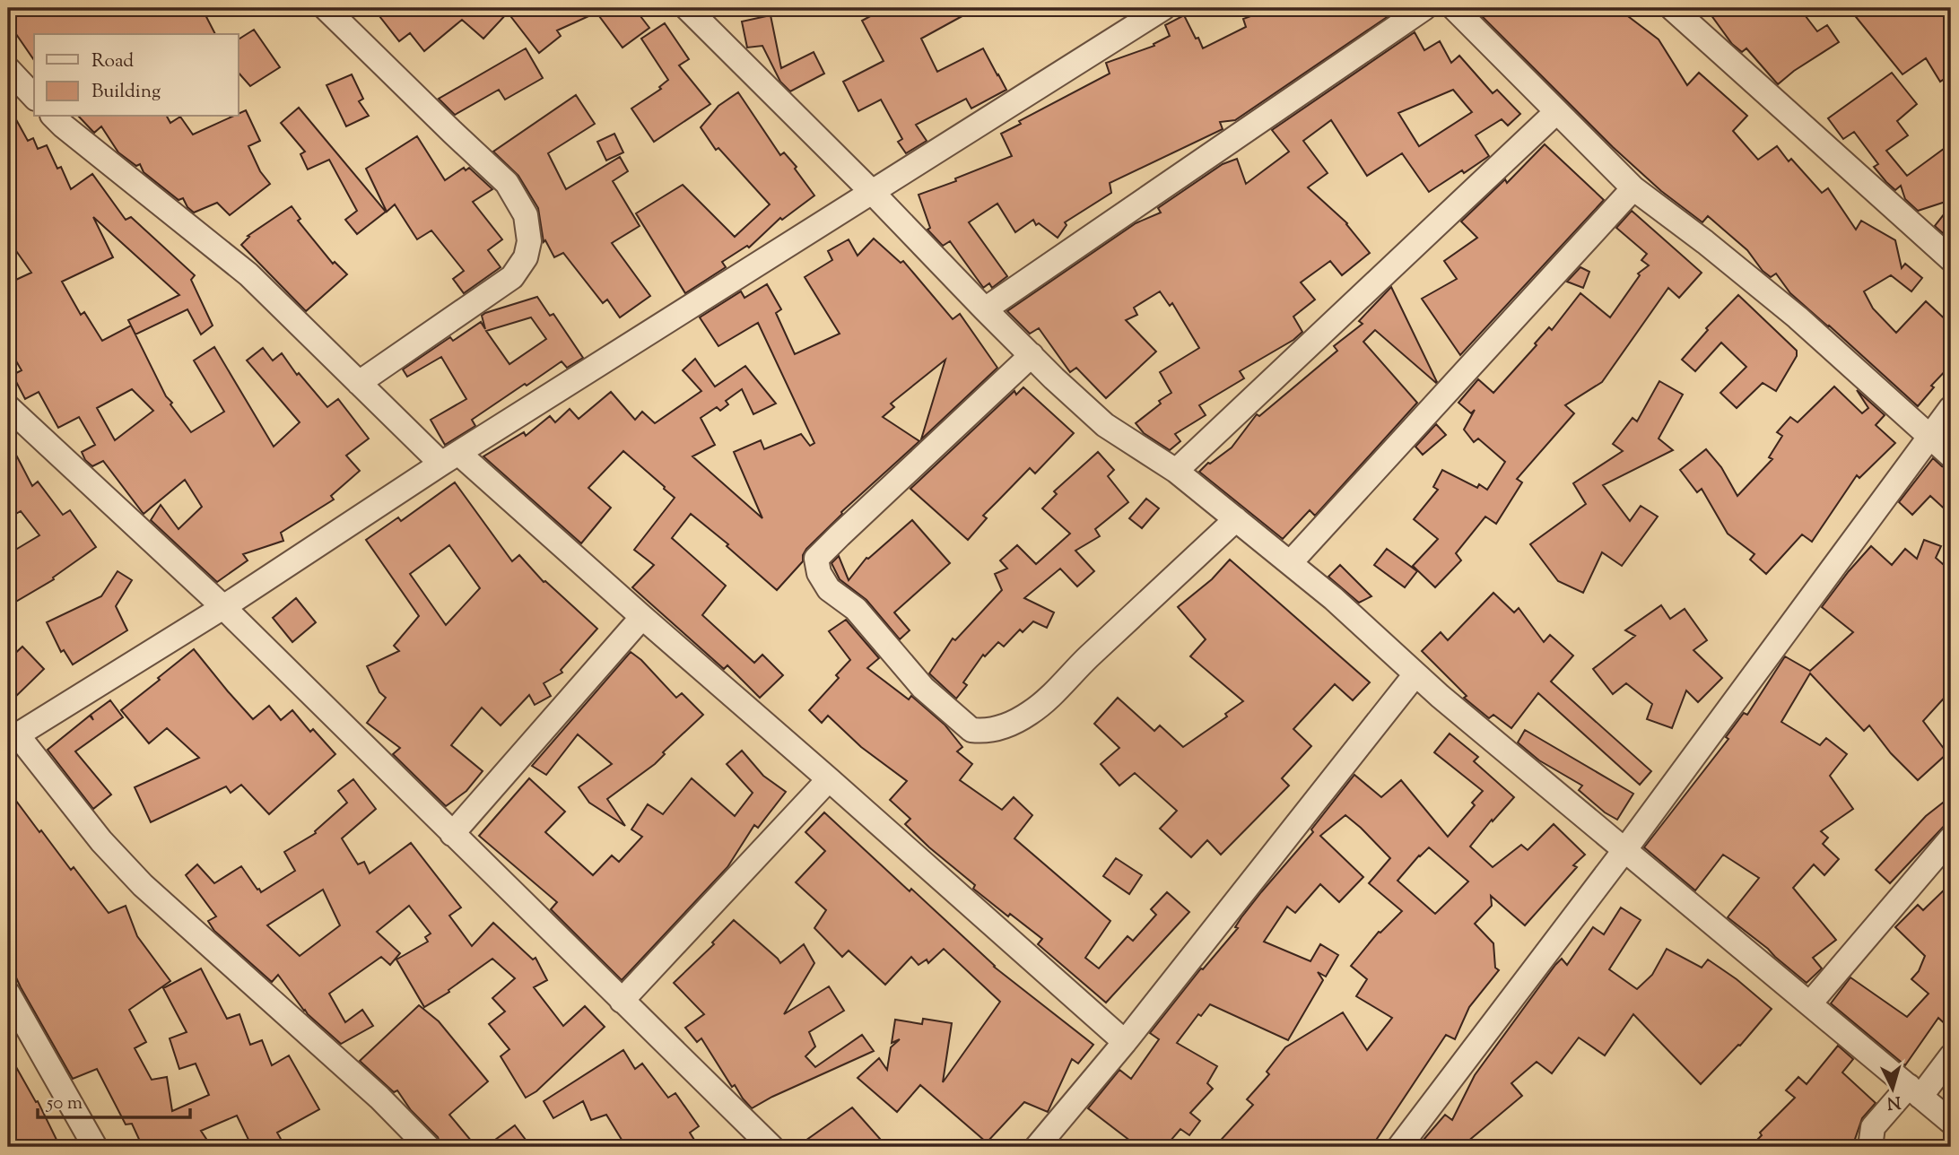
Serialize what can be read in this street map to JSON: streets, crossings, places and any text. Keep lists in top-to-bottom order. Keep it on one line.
{"legend":["Road","Building"],"scale_bar":"50 m","north":"bottom"}
